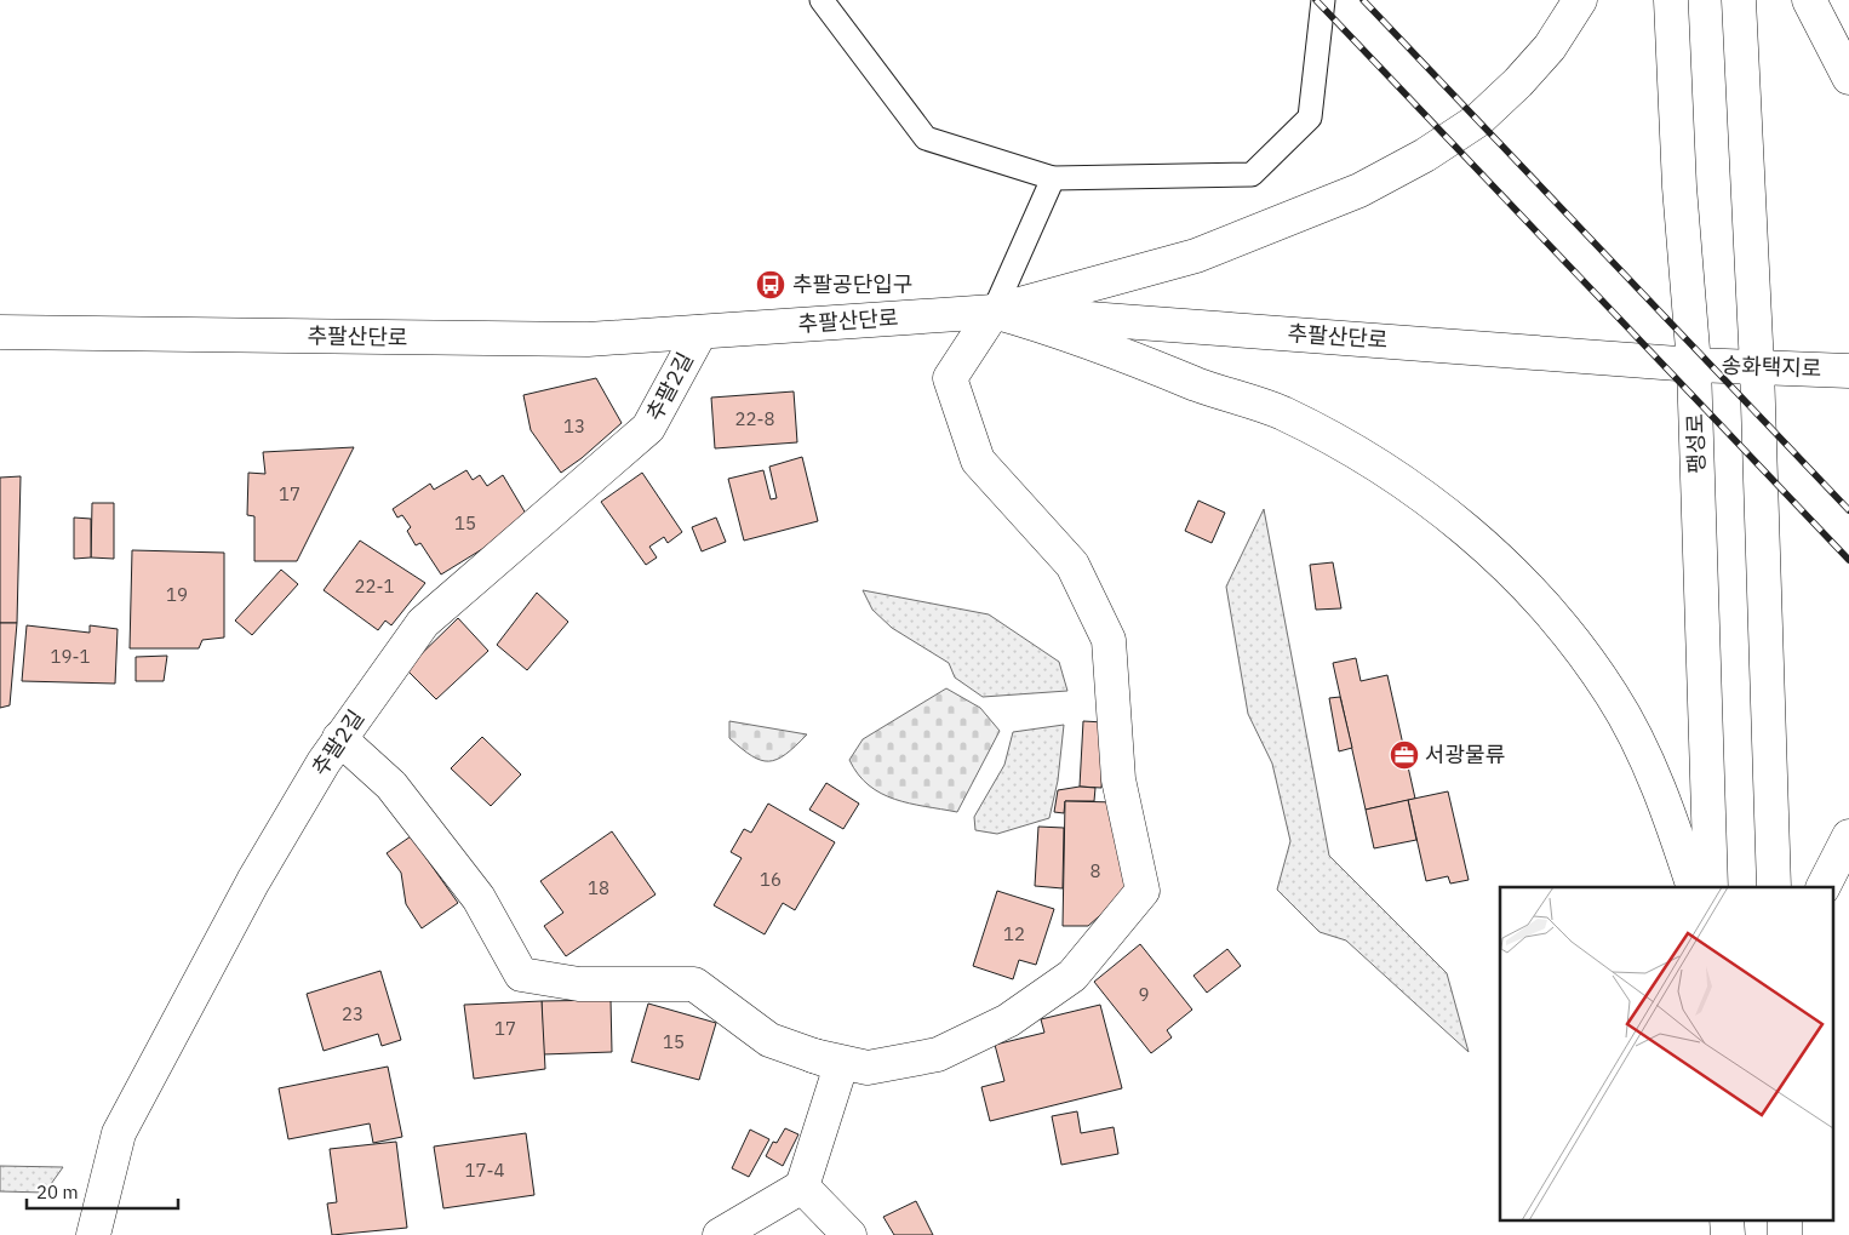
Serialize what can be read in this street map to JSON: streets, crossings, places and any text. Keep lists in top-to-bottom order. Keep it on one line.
{"streets":{"street":["추팔산단로","송화택지로","추팔2길","팽성로"]},"crossings":[["추팔산단로","송화택지로"],["추팔산단로","추팔2길"],["추팔산단로","팽성로"],["송화택지로","팽성로"]],"places":{"bus stop":["추팔공단입구"],"office":["서광물류"]},"house_numbers":["22-8","13","17","15","22-1","19","19-1","8","16","18","12","9","23","17","15","17-4"],"scale_bar":"20 m"}
